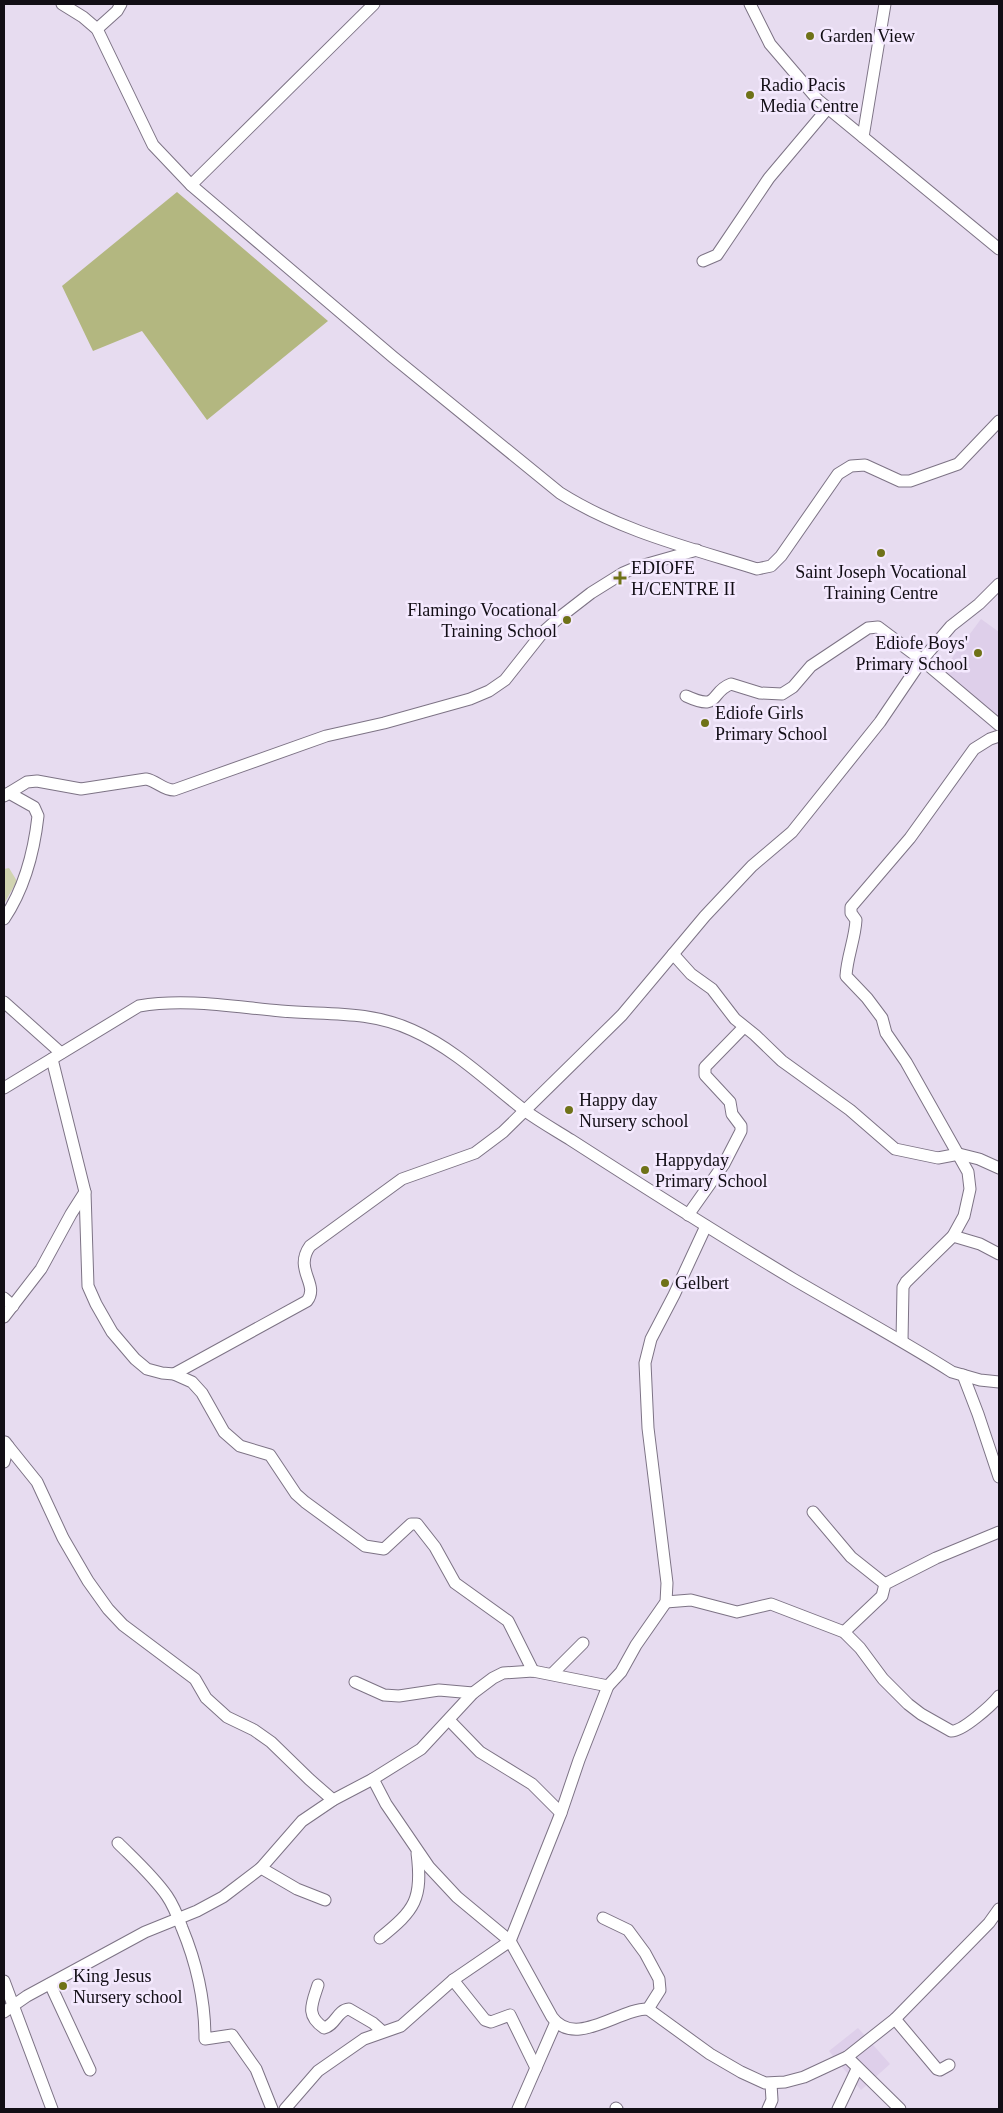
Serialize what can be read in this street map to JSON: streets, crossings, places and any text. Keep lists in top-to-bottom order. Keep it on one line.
{"places":{"other":["Garden View","Radio Pacis Media Centre","Saint Joseph Vocational Training Centre","Flamingo Vocational Training School","Ediofe Boys' Primary School","Ediofe Girls Primary School","Happy day Nursery school","Happyday Primary School","Gelbert","King Jesus Nursery school"],"health":["EDIOFE H/CENTRE II"]}}
